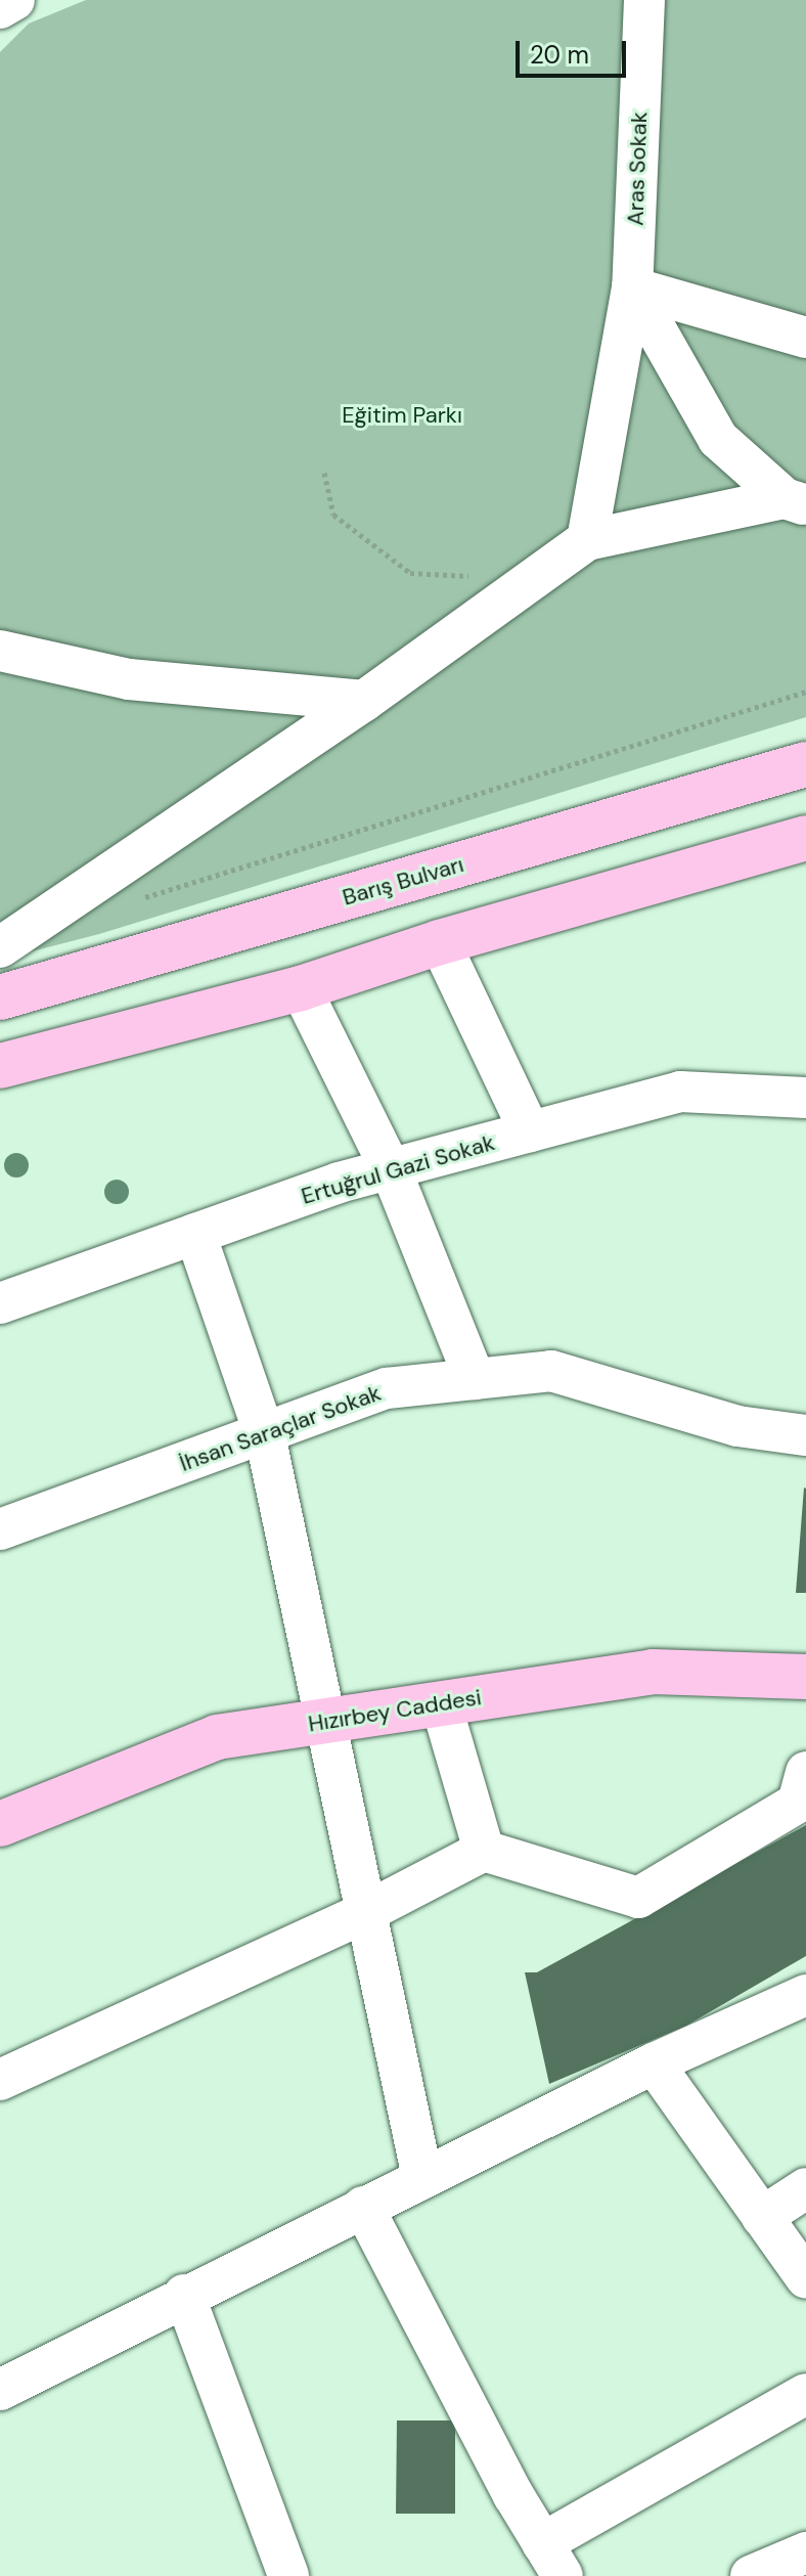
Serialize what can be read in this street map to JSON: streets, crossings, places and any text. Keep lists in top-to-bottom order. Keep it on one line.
{"streets":{"main road":["Barış Bulvarı","Hızırbey Caddesi"],"street":["Aras Sokak","Ertuğrul Gazi Sokak","İhsan Saraçlar Sokak"]},"parks":["Eğitim Parkı"],"scale_bar":"20 m"}
